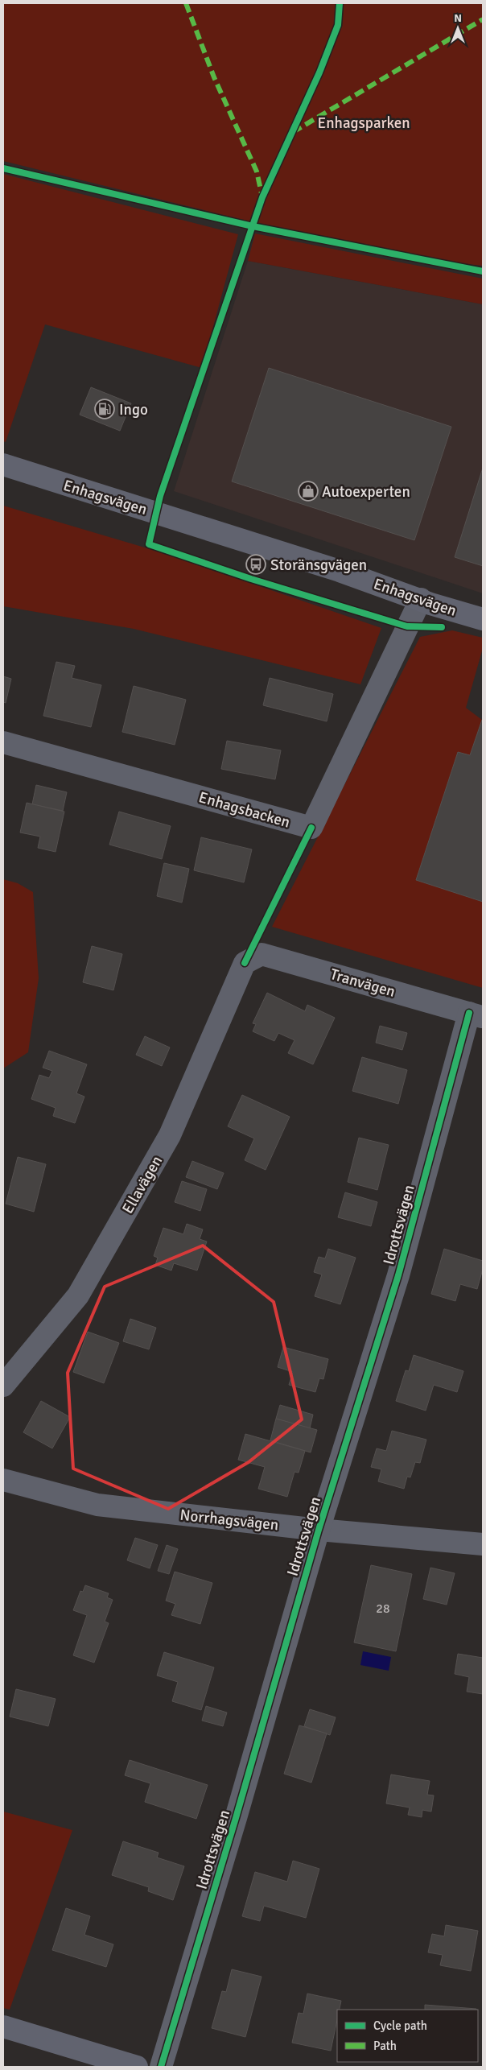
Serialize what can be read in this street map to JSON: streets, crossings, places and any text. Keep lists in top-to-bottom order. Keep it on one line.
{"streets":{"street":["Enhagsvägen","Enhagsbacken","Tranvägen","Ellavägen","Idrottsvägen","Norrhagsvägen"]},"crossings":[["Enhagsvägen","Enhagsbacken"],["Tranvägen","Ellavägen"],["Tranvägen","Idrottsvägen"],["Idrottsvägen","Norrhagsvägen"]],"parks":["Enhagsparken"],"places":{"fuel station":["Ingo"],"shop":["Autoexperten"],"bus stop":["Storänsgvägen"]},"house_numbers":["28"],"legend":["Cycle path","Path"],"north":"top"}
